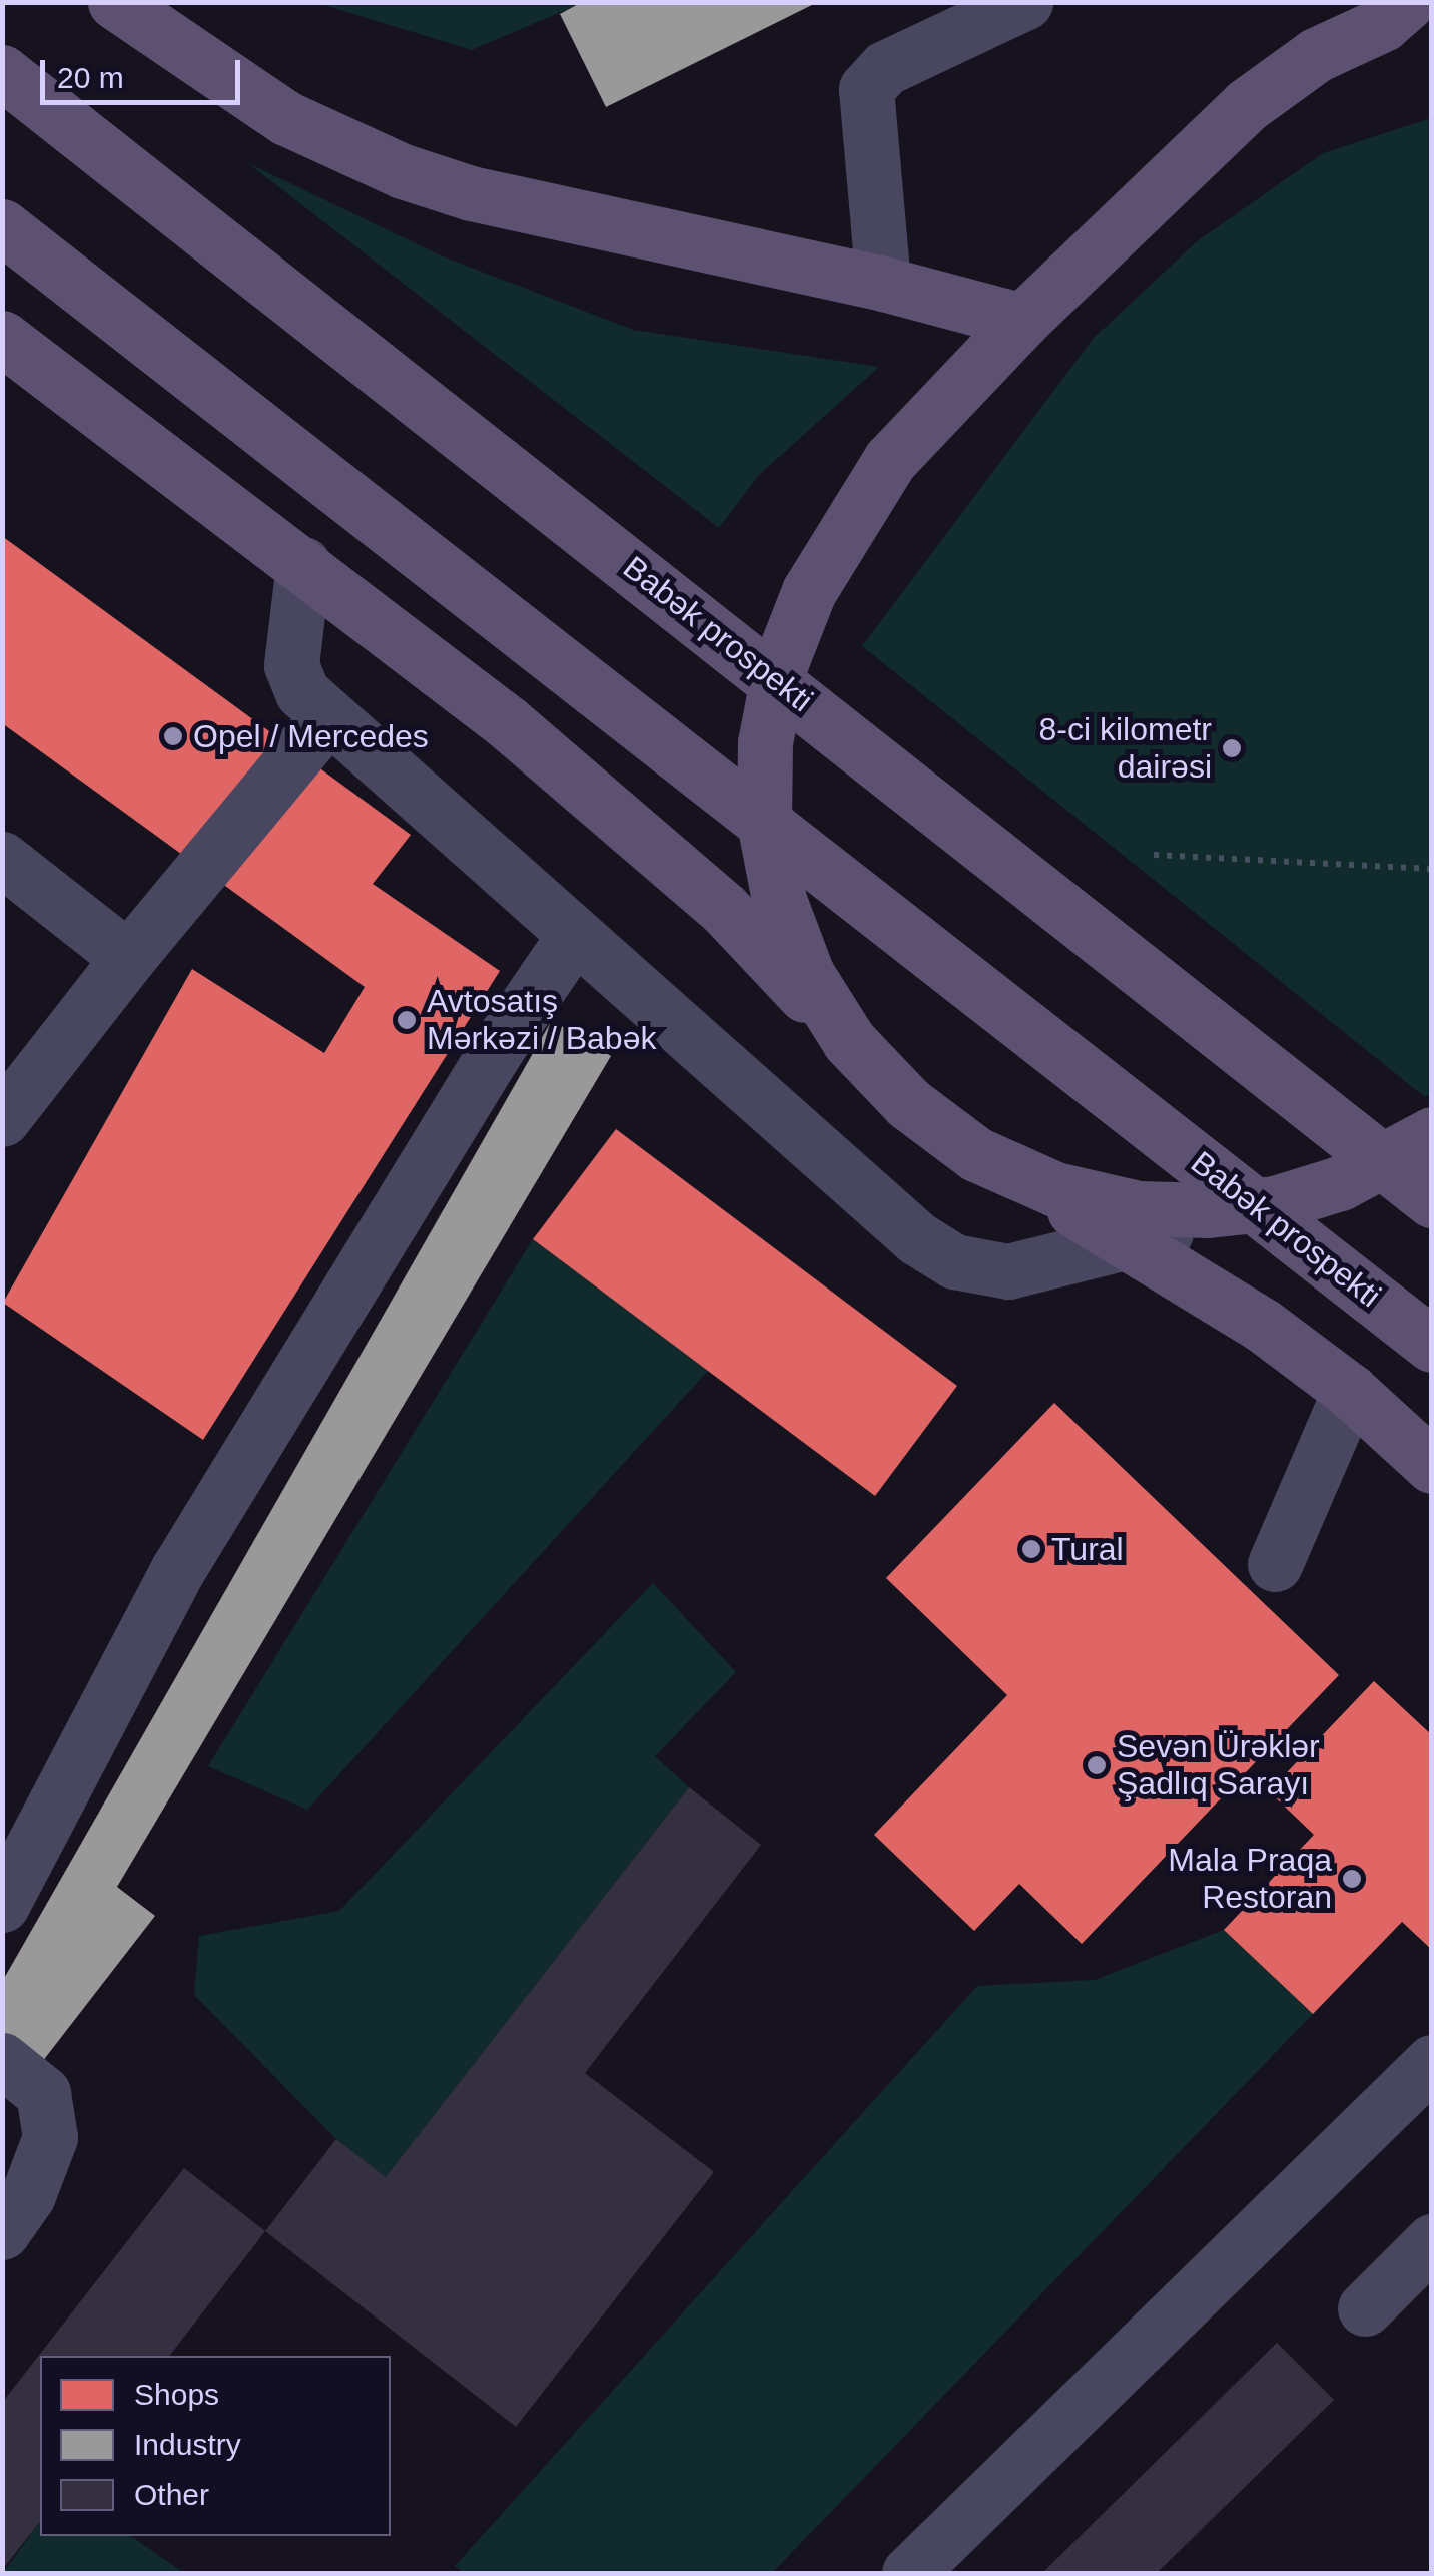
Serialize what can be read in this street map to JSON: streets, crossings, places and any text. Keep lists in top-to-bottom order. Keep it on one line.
{"streets":{"main road":["Babək prospekti"]},"places":["Opel / Mercedes","8-ci kilometr dairəsi","Avtosatış Mərkəzi / Babək","Tural","Sevən Ürəklər Şadlıq Sarayı","Mala Praqa Restoran"],"legend":["Shops","Industry","Other"],"scale_bar":"20 m"}
